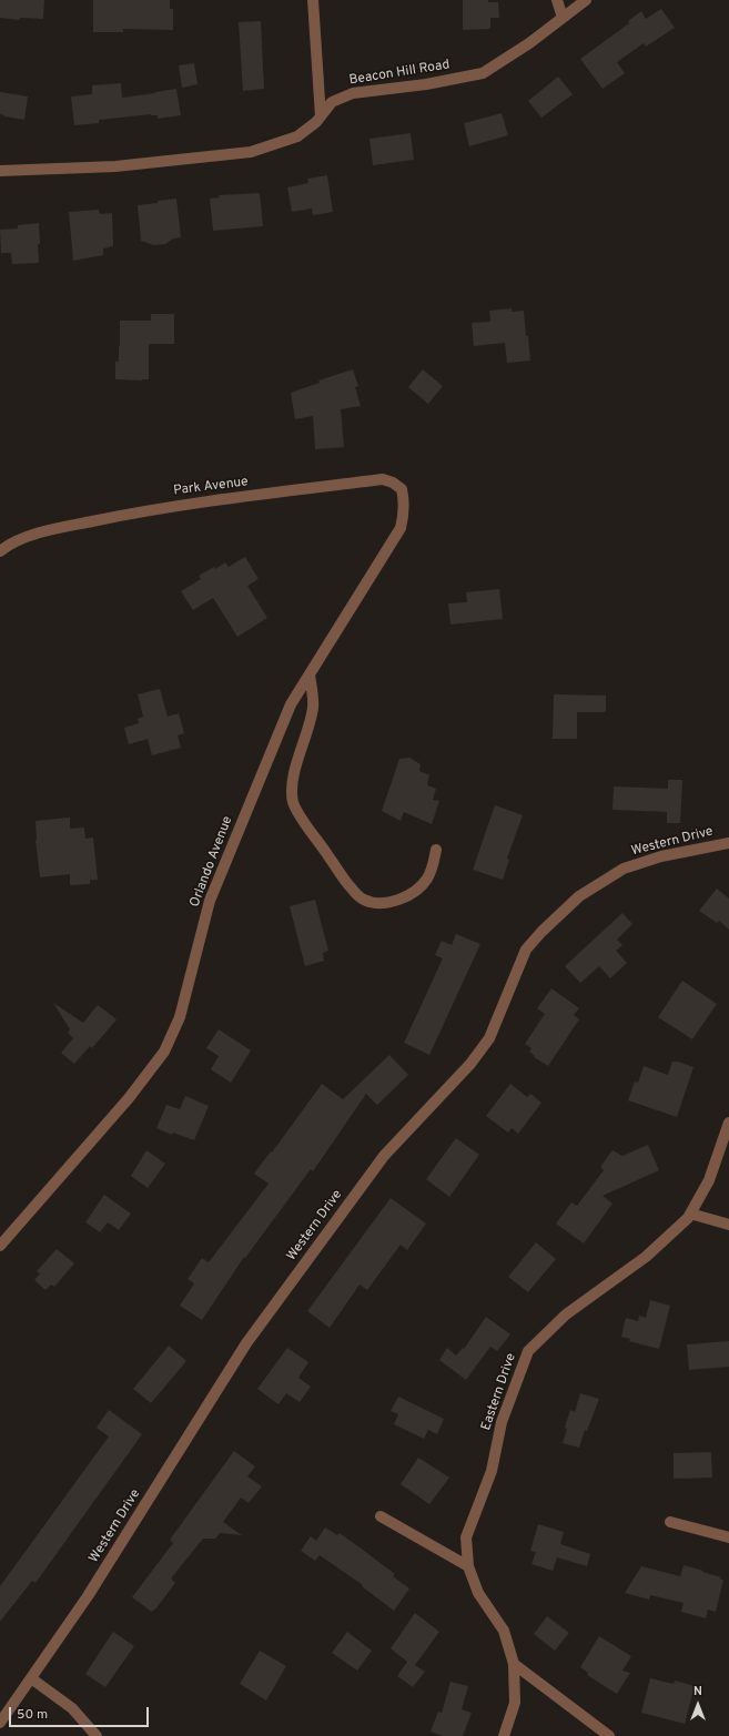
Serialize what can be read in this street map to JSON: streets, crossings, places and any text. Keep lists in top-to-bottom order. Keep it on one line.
{"streets":{"street":["Beacon Hill Road","Park Avenue","Western Drive","Orlando Avenue","Eastern Drive"]},"crossings":[["Park Avenue","Orlando Avenue"]],"scale_bar":"50 m","north":"top"}
